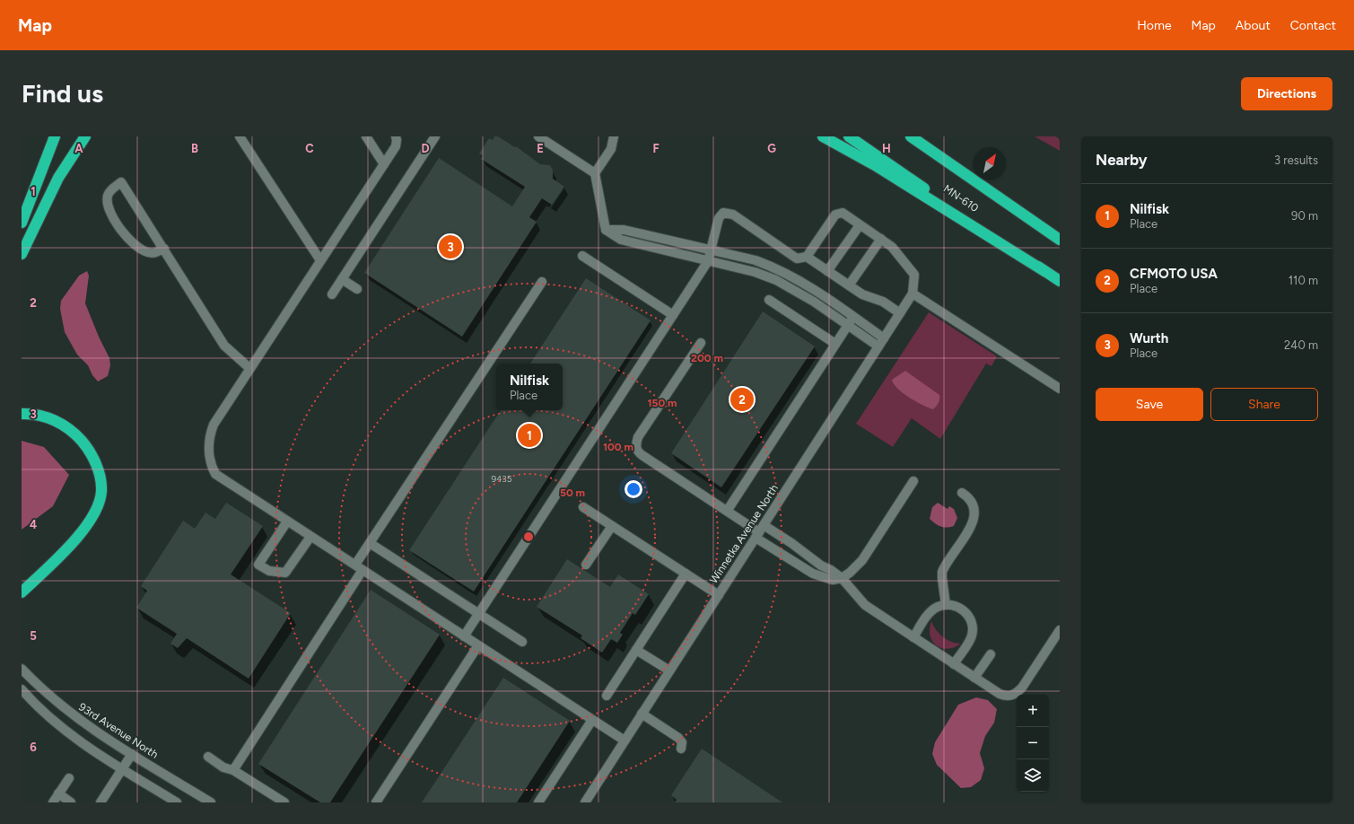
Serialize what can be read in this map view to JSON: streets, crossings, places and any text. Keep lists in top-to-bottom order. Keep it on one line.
{"streets":{"highway":["MN-610"],"street":["Winnetka Avenue North","93rd Avenue North"]},"house_numbers":["9435"],"north":"top right","page":{"header":"Map","nav":["Home","Map","About","Contact"],"buttons":["Directions",["Save","Share"]],"title":"Find us","heading":["Nearby","3 results"],"list":[{"mark":"1","name":"Nilfisk","note":"Place","value":"90 m"},{"mark":"2","name":"CFMOTO USA","note":"Place","value":"110 m"},{"mark":"3","name":"Wurth","note":"Place","value":"240 m"}],"pins":["3","2","1"],"popup":["Nilfisk","Place"],"map_buttons":["+","−"]},"grid":{"columns":["A","B","C","D","E","F","G","H"],"rows":["1","2","3","4","5","6"]},"rings":["200 m","150 m","100 m","50 m"]}
